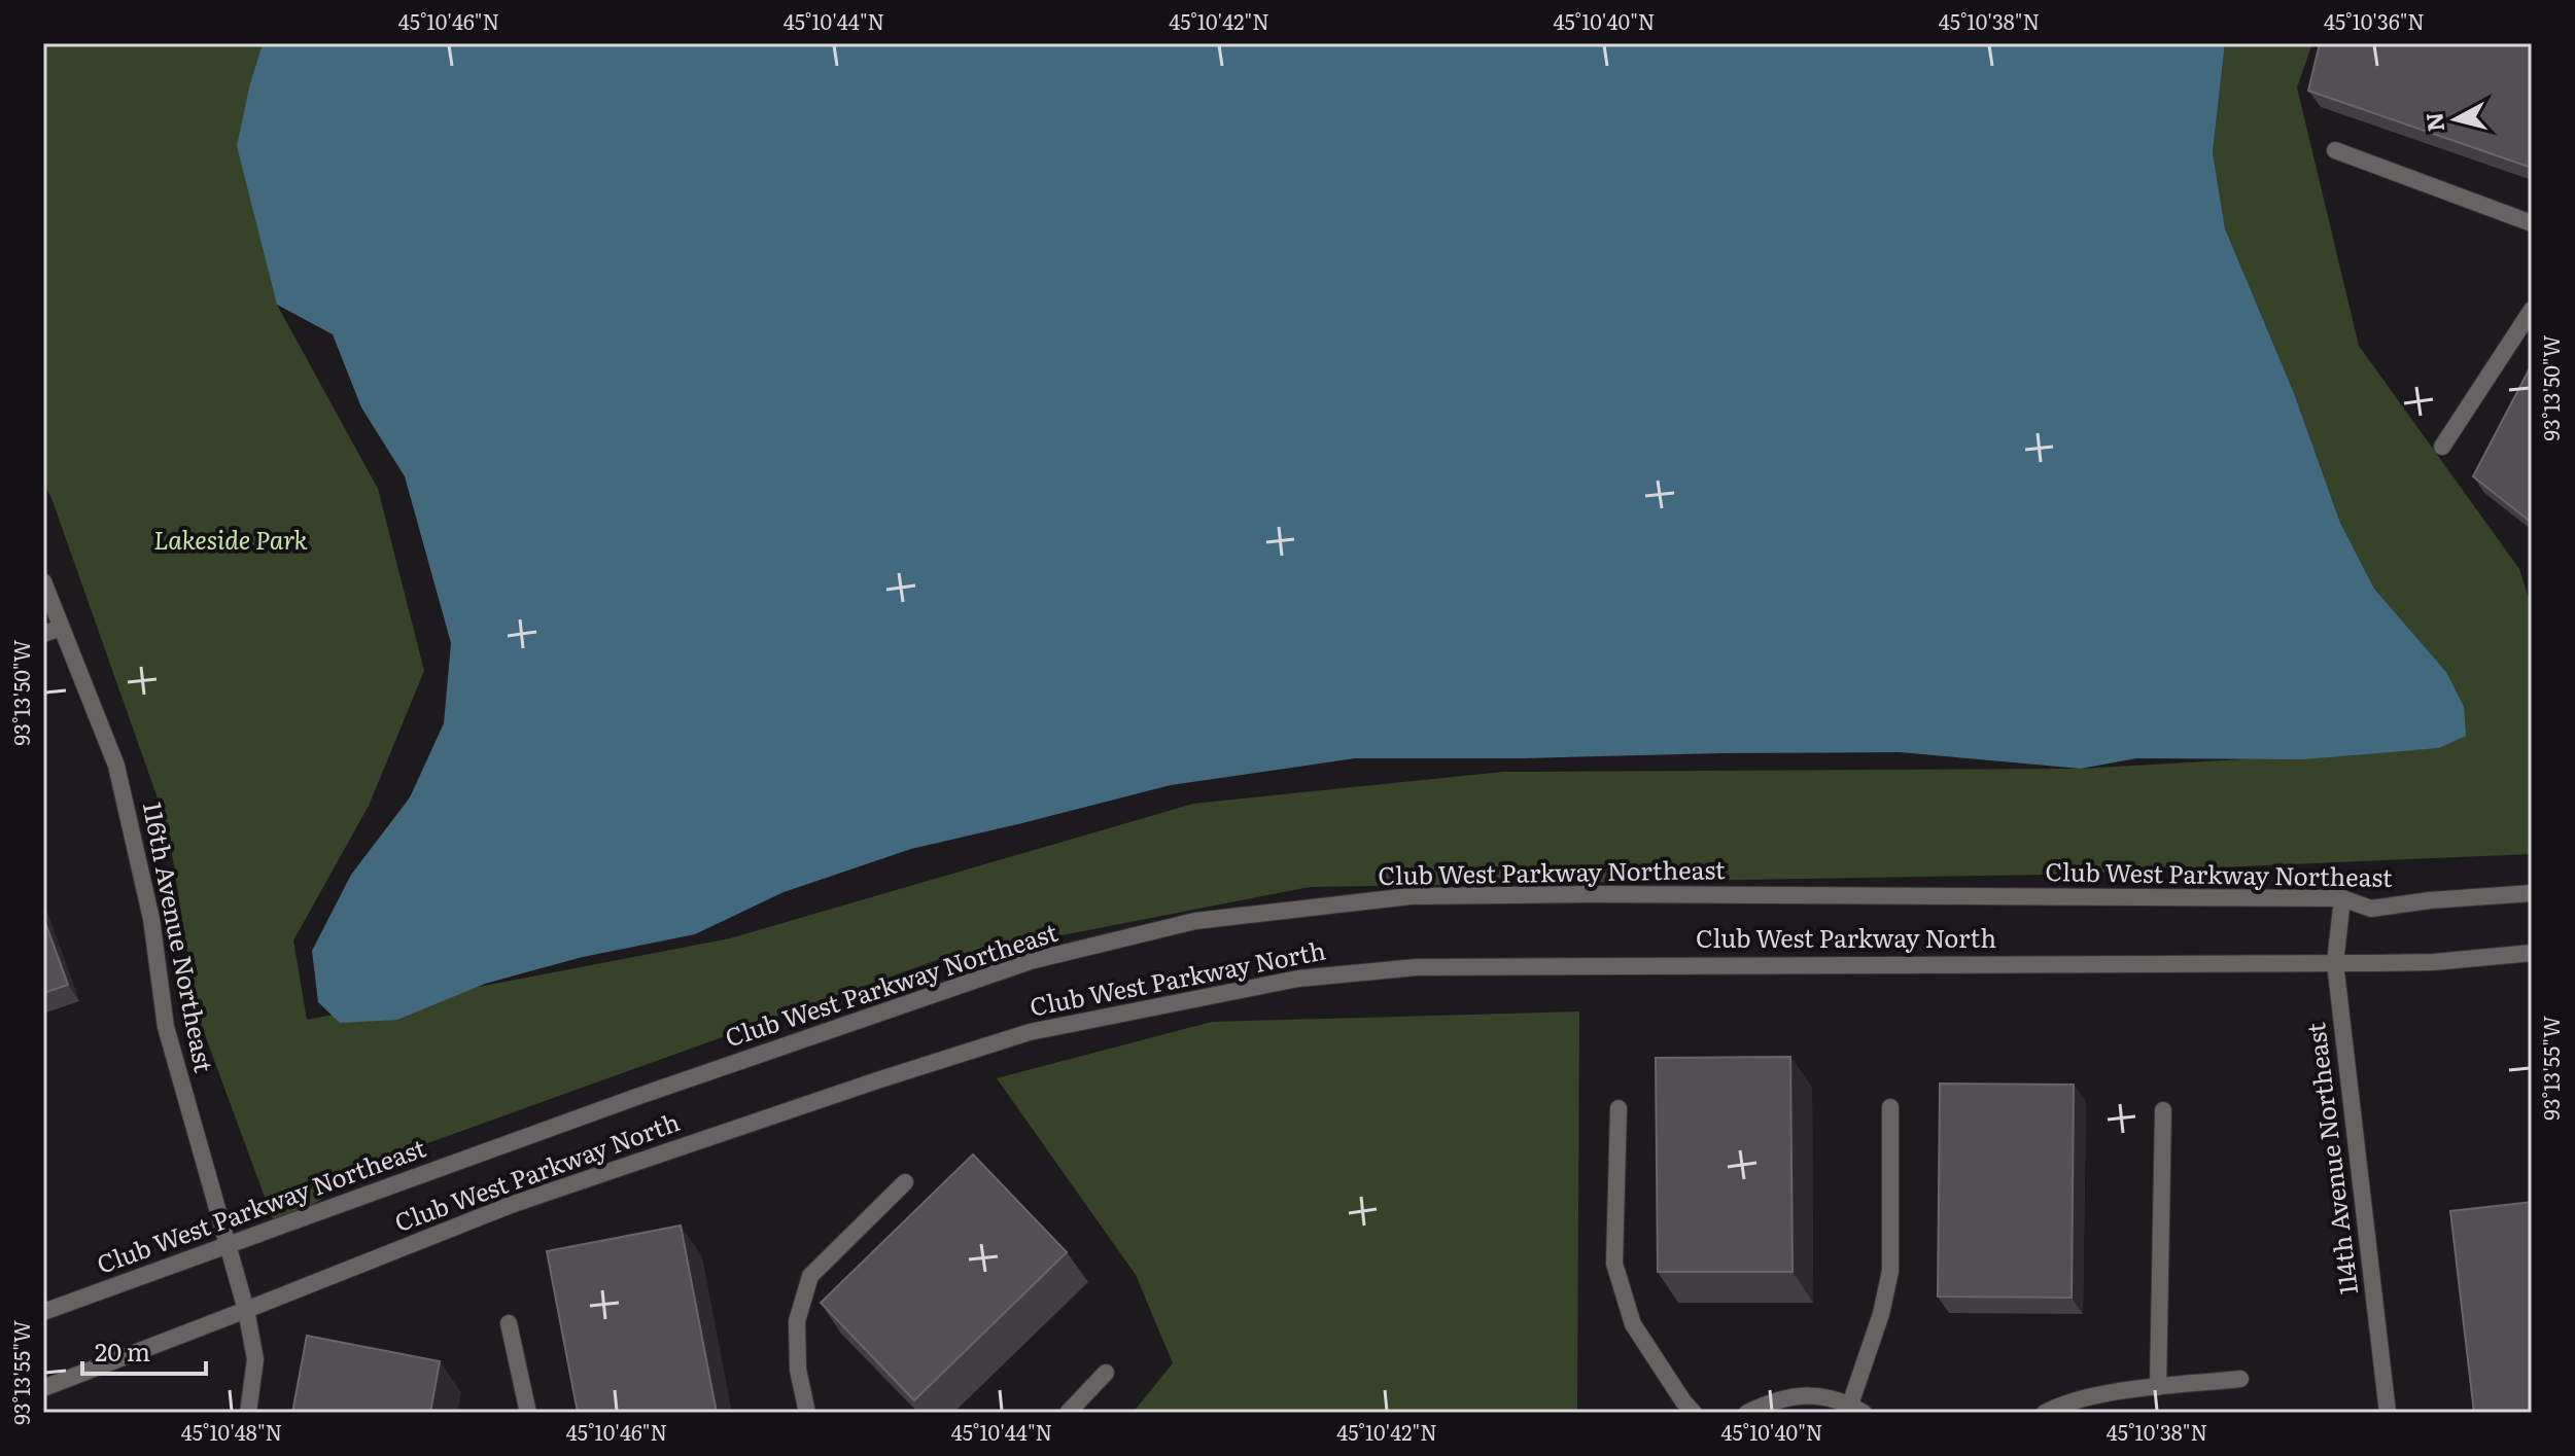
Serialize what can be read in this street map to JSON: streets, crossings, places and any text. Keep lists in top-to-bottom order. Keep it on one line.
{"streets":{"street":["Club West Parkway Northeast","116th Avenue Northeast","Club West Parkway North","114th Avenue Northeast"]},"crossings":[["Club West Parkway Northeast","116th Avenue Northeast"],["Club West Parkway Northeast","114th Avenue Northeast"],["116th Avenue Northeast","Club West Parkway North"],["Club West Parkway North","114th Avenue Northeast"]],"parks":["Lakeside Park"],"scale_bar":"20 m","north":"left","coordinates":["45°10'46\"N","45°10'44\"N","45°10'42\"N","45°10'40\"N","45°10'38\"N","45°10'36\"N","93°13'50\"W","93°13'55\"W","45°10'48\"N"]}
